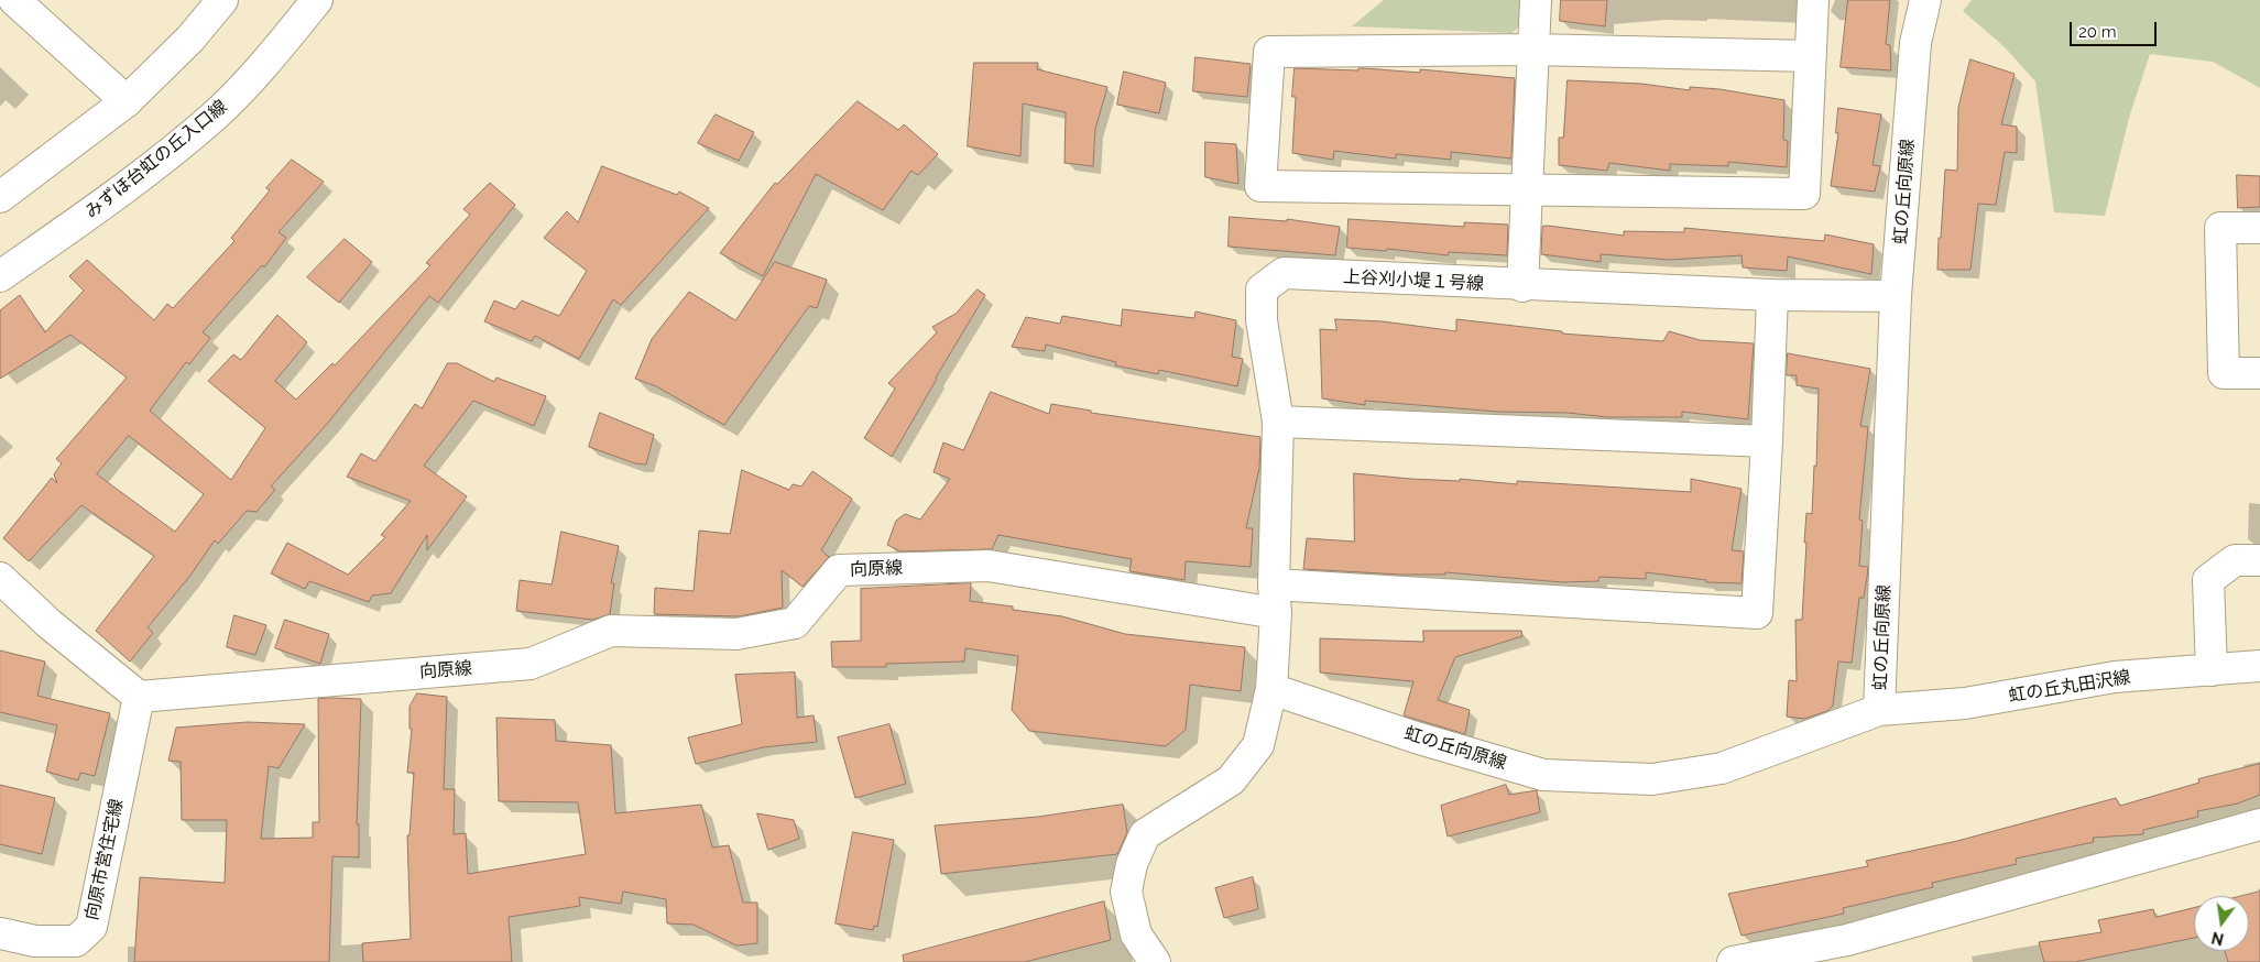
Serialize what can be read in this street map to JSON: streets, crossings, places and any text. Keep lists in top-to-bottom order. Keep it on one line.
{"streets":{"street":["みずほ台虹の丘入口線","虹の丘向原線","上谷刈小堤１号線","向原線","虹の丘丸田沢線","向原市営住宅線"]},"crossings":[["虹の丘向原線","上谷刈小堤１号線"],["虹の丘向原線","虹の丘丸田沢線"],["上谷刈小堤１号線","向原線"],["向原線","向原市営住宅線"]],"scale_bar":"20 m","north":"bottom"}
